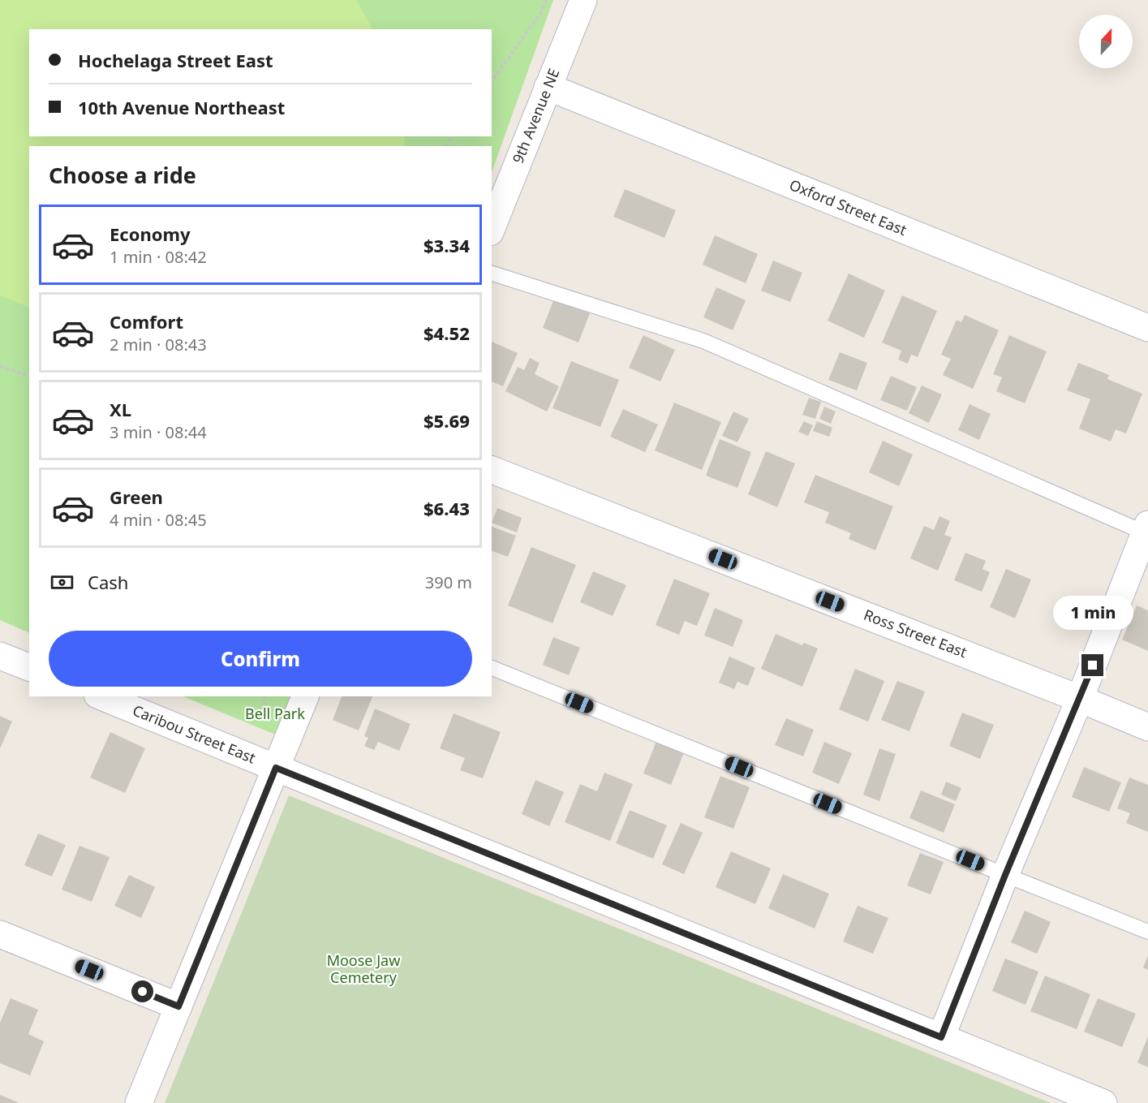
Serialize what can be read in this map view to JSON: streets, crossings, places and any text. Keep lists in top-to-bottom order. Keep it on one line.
{"streets":{"street":["9th Avenue NE","Oxford Street East","Ross Street East","Caribou Street East"]},"crossings":[["9th Avenue NE","Oxford Street East"]],"parks":["Bell Park","Moose Jaw Cemetery"],"north":"top","page":{"banner":["Hochelaga Street East","10th Avenue Northeast"],"heading":"Choose a ride","list":[{"name":"Economy","note":"1 min · 08:42","value":"$3.34"},{"name":"Comfort","note":"2 min · 08:43","value":"$4.52"},{"name":"XL","note":"3 min · 08:44","value":"$5.69"},{"name":"Green","note":"4 min · 08:45","value":"$6.43"}],"pay":["Cash","390 m"],"bubble":"1 min","buttons":"Confirm"}}
